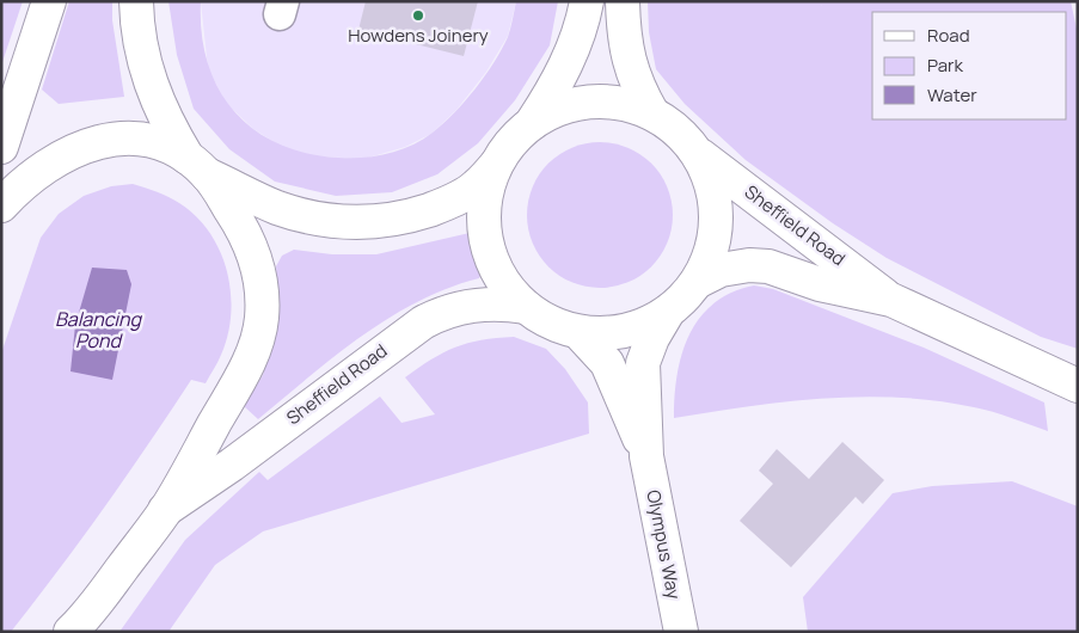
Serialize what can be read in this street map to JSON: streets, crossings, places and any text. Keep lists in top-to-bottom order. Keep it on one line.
{"streets":{"main road":["Sheffield Road","Olympus Way"]},"water":["Balancing Pond"],"places":["Howdens Joinery"],"legend":["Road","Park","Water"]}
